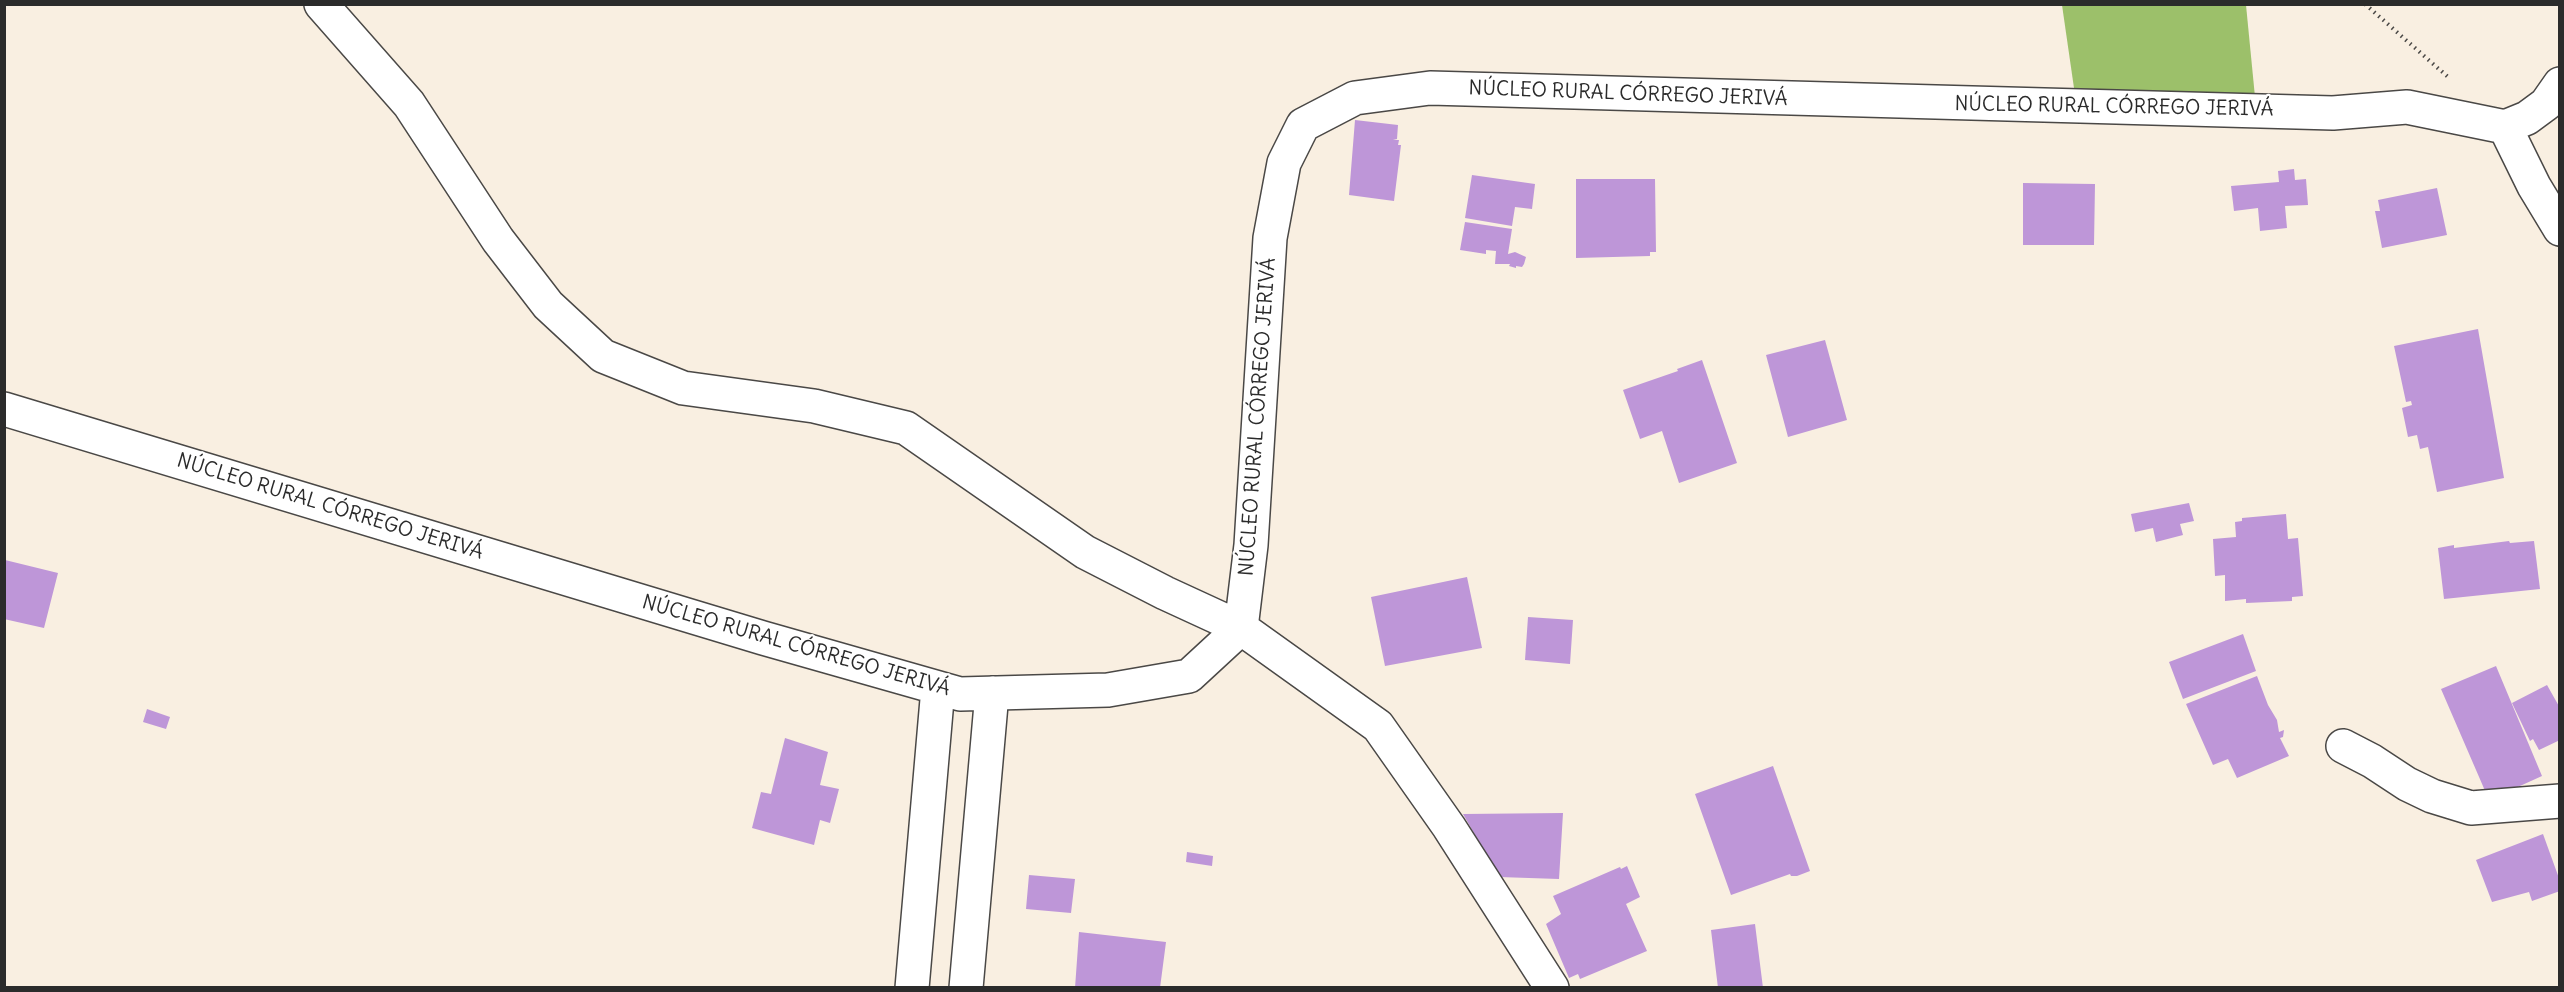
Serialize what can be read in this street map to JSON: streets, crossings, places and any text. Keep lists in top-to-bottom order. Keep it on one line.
{"streets":{"street":["NÚCLEO RURAL CÓRREGO JERIVÁ"]}}
